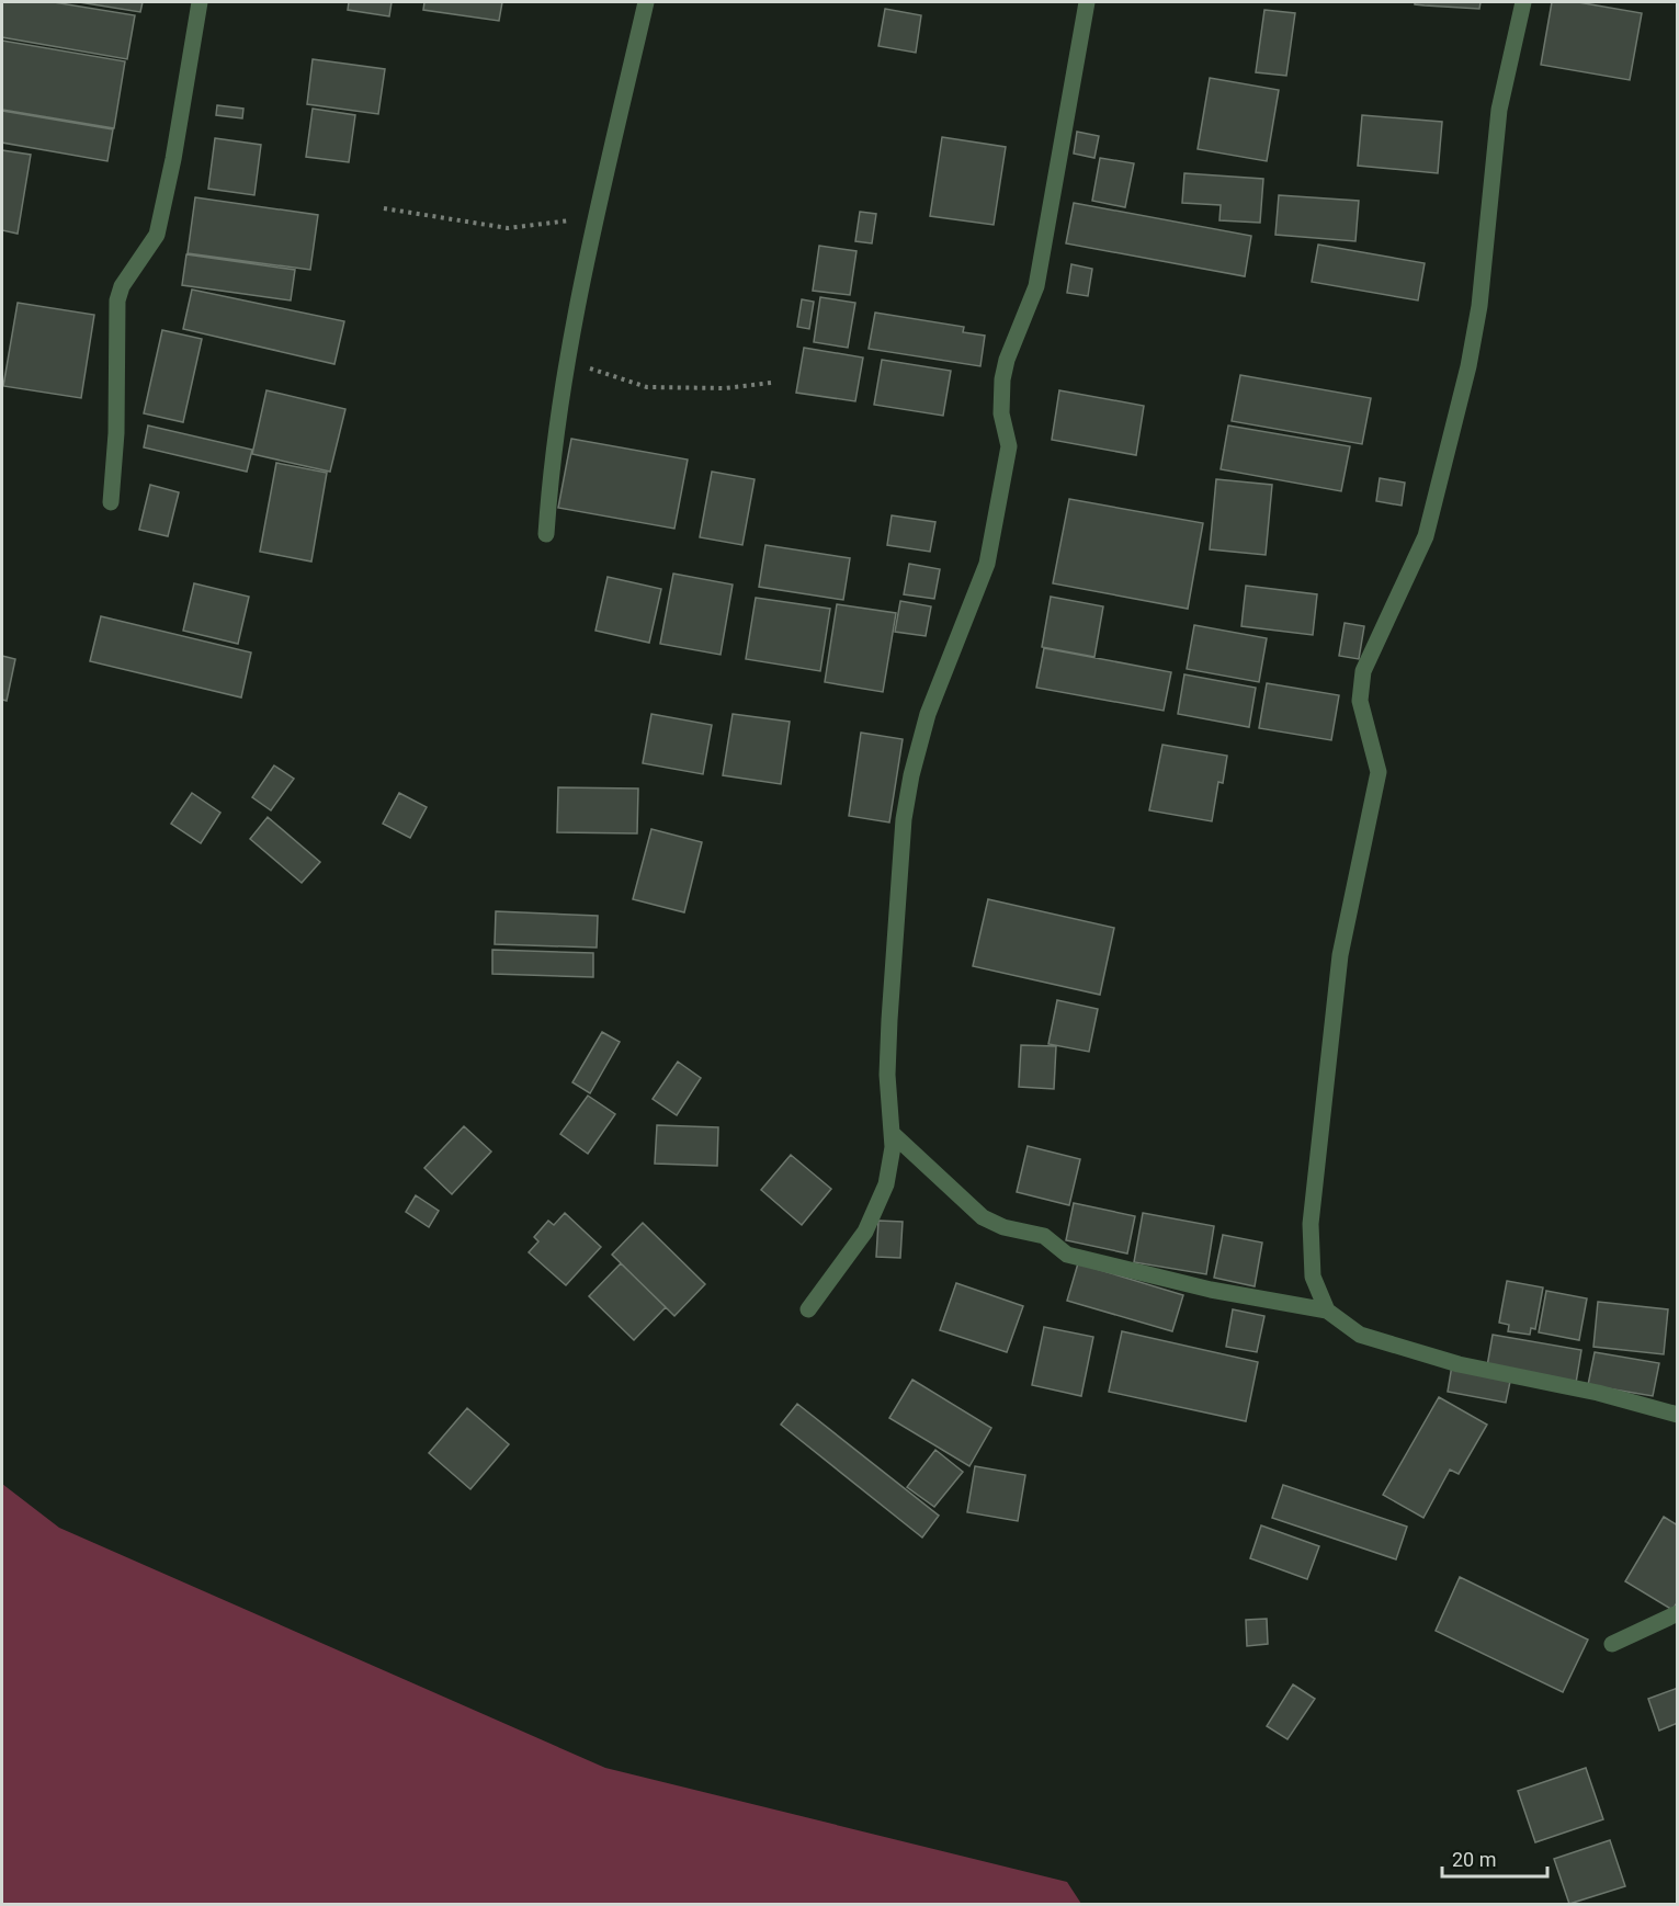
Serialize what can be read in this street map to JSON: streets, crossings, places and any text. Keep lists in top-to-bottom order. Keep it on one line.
{"scale_bar":"20 m"}
